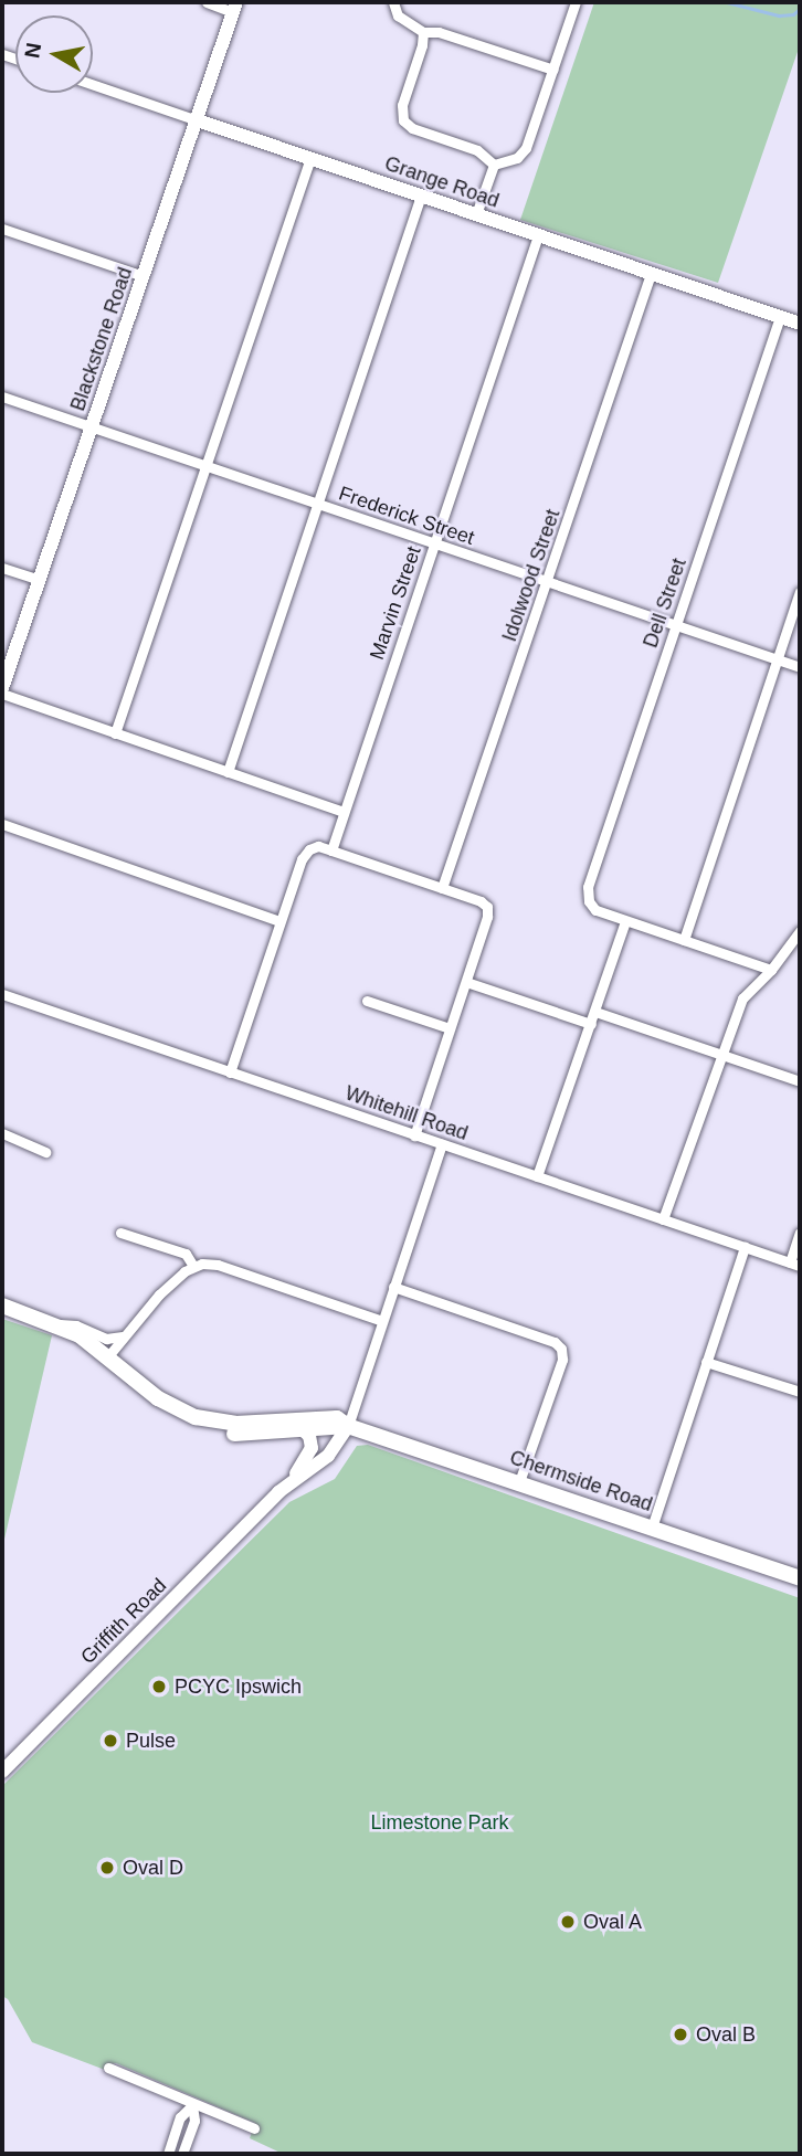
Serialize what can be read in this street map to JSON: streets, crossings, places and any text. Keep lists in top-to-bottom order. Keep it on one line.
{"streets":{"main road":["Grange Road","Blackstone Road","Chermside Road","Griffith Road"],"street":["Frederick Street","Idolwood Street","Marvin Street","Dell Street","Whitehill Road"]},"crossings":[["Grange Road","Blackstone Road"],["Grange Road","Idolwood Street"],["Grange Road","Marvin Street"],["Grange Road","Dell Street"],["Blackstone Road","Frederick Street"],["Frederick Street","Idolwood Street"],["Frederick Street","Marvin Street"],["Frederick Street","Dell Street"],["Whitehill Road","Griffith Road"],["Chermside Road","Griffith Road"]],"parks":["Limestone Park"],"places":["PCYC Ipswich","Pulse","Oval D","Oval A","Oval B"],"north":"left"}
